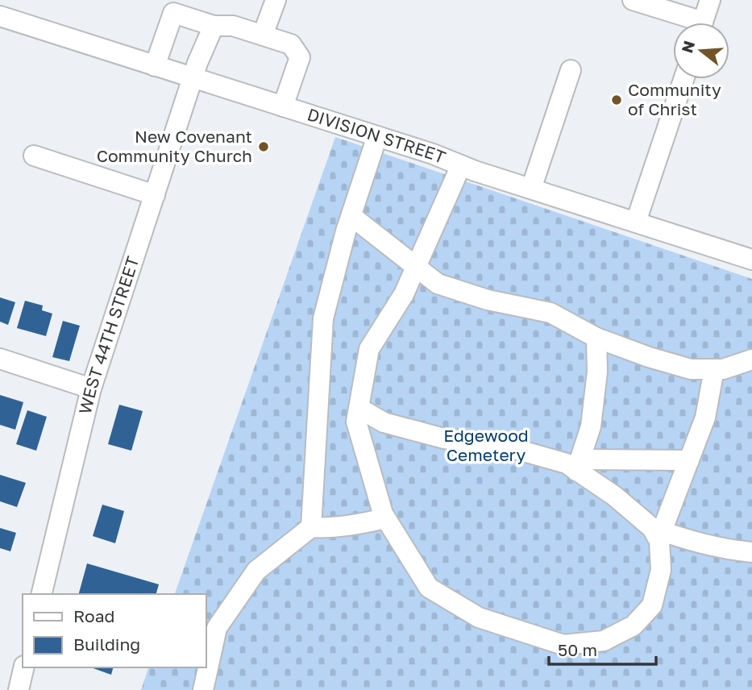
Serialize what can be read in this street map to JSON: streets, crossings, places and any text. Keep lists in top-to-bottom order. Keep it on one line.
{"streets":{"street":["DIVISION STREET","WEST 44TH STREET"]},"crossings":[["DIVISION STREET","WEST 44TH STREET"]],"parks":["Edgewood Cemetery"],"places":["Community of Christ","New Covenant Community Church"],"legend":["Road","Building"],"scale_bar":"50 m","north":"left"}
